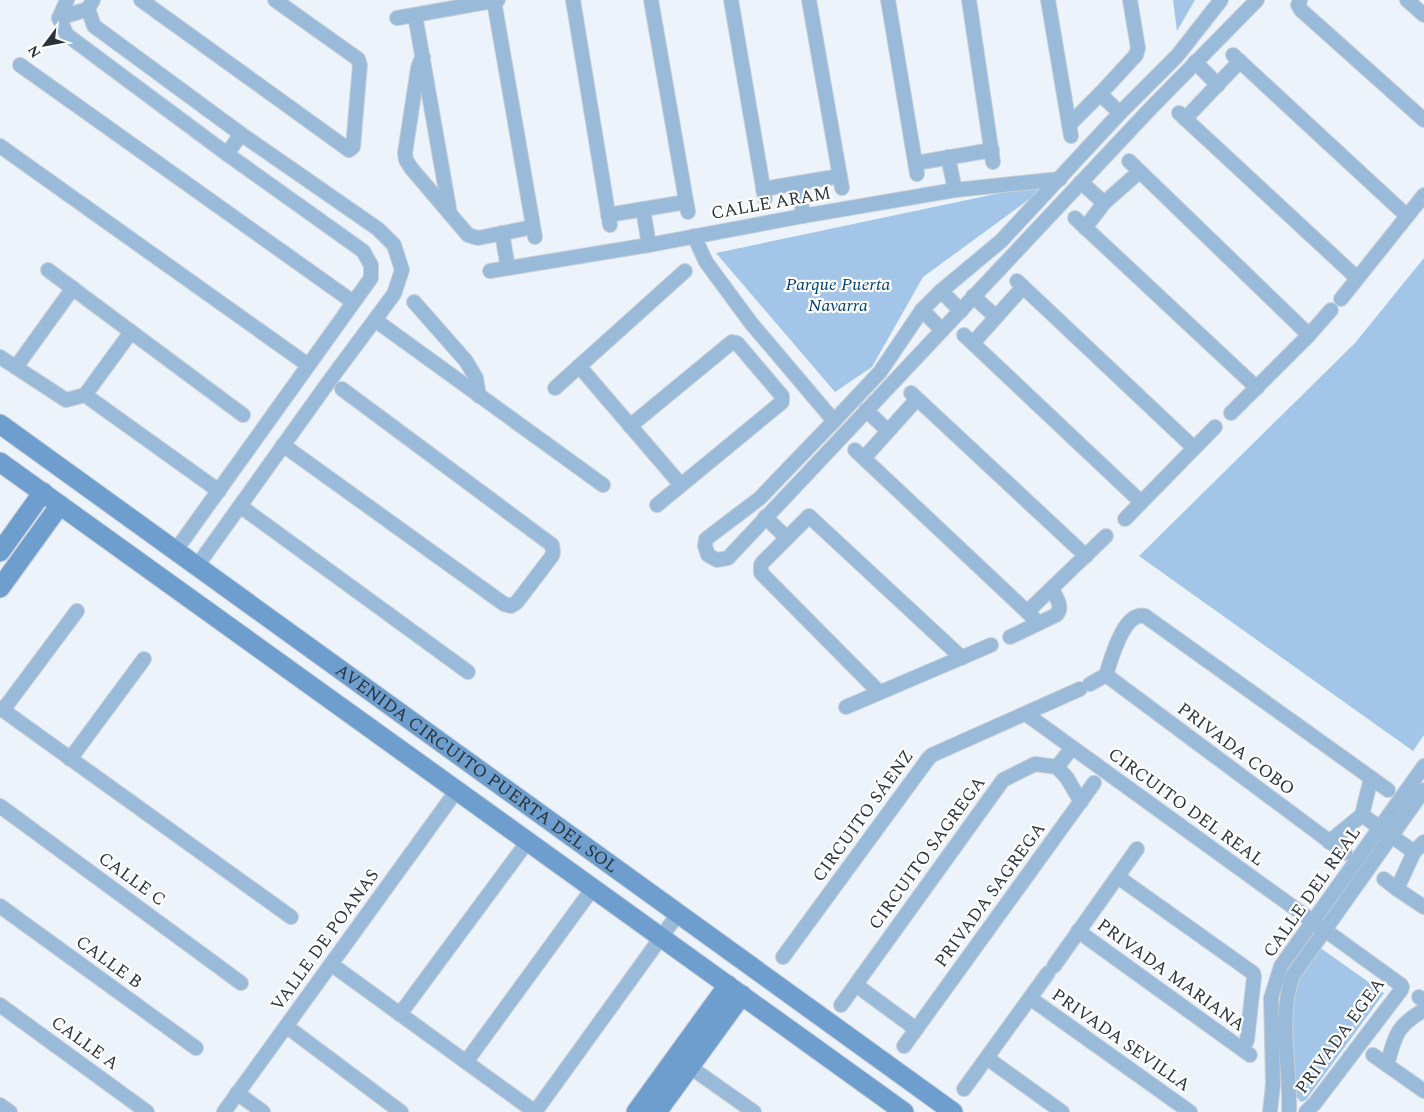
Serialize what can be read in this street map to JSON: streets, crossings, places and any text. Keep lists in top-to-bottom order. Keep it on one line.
{"streets":{"street":["CALLE ARAM","PRIVADA COBO","AVENIDA CIRCUITO PUERTA DEL SOL","CIRCUITO DEL REAL","CIRCUITO SÁENZ","CIRCUITO SAGREGA","CALLE C","CALLE DEL REAL","PRIVADA SAGREGA","VALLE DE POANAS","CALLE B","PRIVADA MARIANA","PRIVADA EGEA","PRIVADA SEVILLA","CALLE A"]},"crossings":[["PRIVADA COBO","CIRCUITO SÁENZ"],["AVENIDA CIRCUITO PUERTA DEL SOL","VALLE DE POANAS"],["CIRCUITO DEL REAL","CIRCUITO SÁENZ"],["CIRCUITO DEL REAL","CALLE DEL REAL"],["CIRCUITO DEL REAL","PRIVADA EGEA"],["CALLE DEL REAL","PRIVADA MARIANA"],["CALLE DEL REAL","PRIVADA EGEA"],["PRIVADA MARIANA","PRIVADA SEVILLA"]],"parks":["Parque Puerta Navarra"],"north":"bottom left"}
